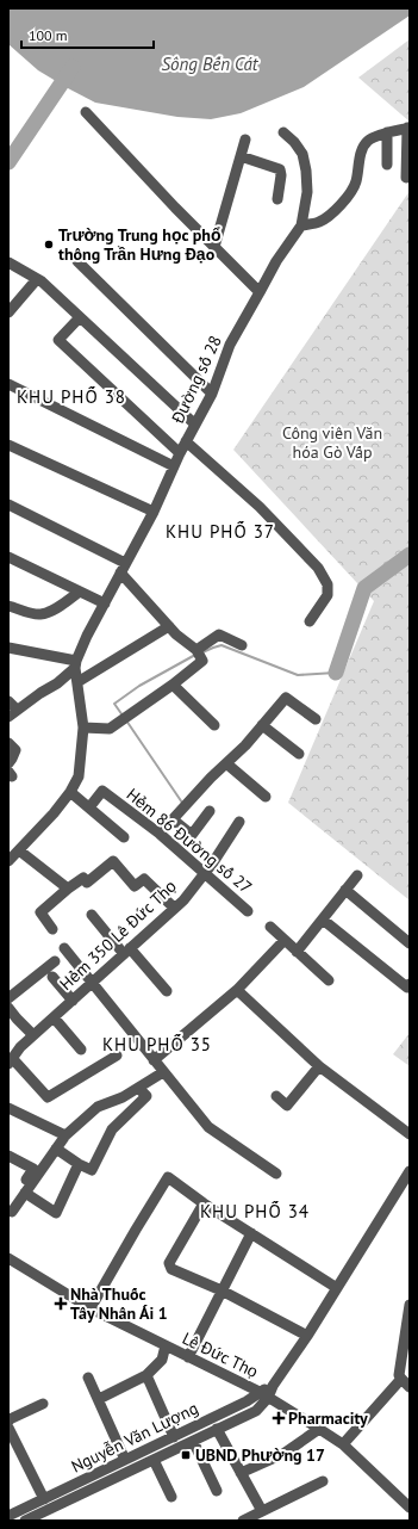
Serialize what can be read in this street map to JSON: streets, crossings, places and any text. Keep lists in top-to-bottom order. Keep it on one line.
{"streets":{"street":["Đường số 28","Hẻm 86 Đường số 27","Hẻm 350 Lê Đức Thọ","Lê Đức Thọ","Nguyễn Văn Lượng"]},"crossings":[["Hẻm 86 Đường số 27","Hẻm 350 Lê Đức Thọ"],["Lê Đức Thọ","Nguyễn Văn Lượng"]],"districts":["KHU PHỐ 38","KHU PHỐ 37","KHU PHỐ 35","KHU PHỐ 34"],"water":["Sông Bến Cát"],"parks":["Công viên Văn hóa Gò Vấp"],"places":{"other":["Trường Trung học phổ thông Trần Hưng Đạo"],"health":["Nhà Thuốc Tây Nhân Ái 1","Pharmacity"],"transit":["UBND Phường 17"]},"scale_bar":"100 m"}
